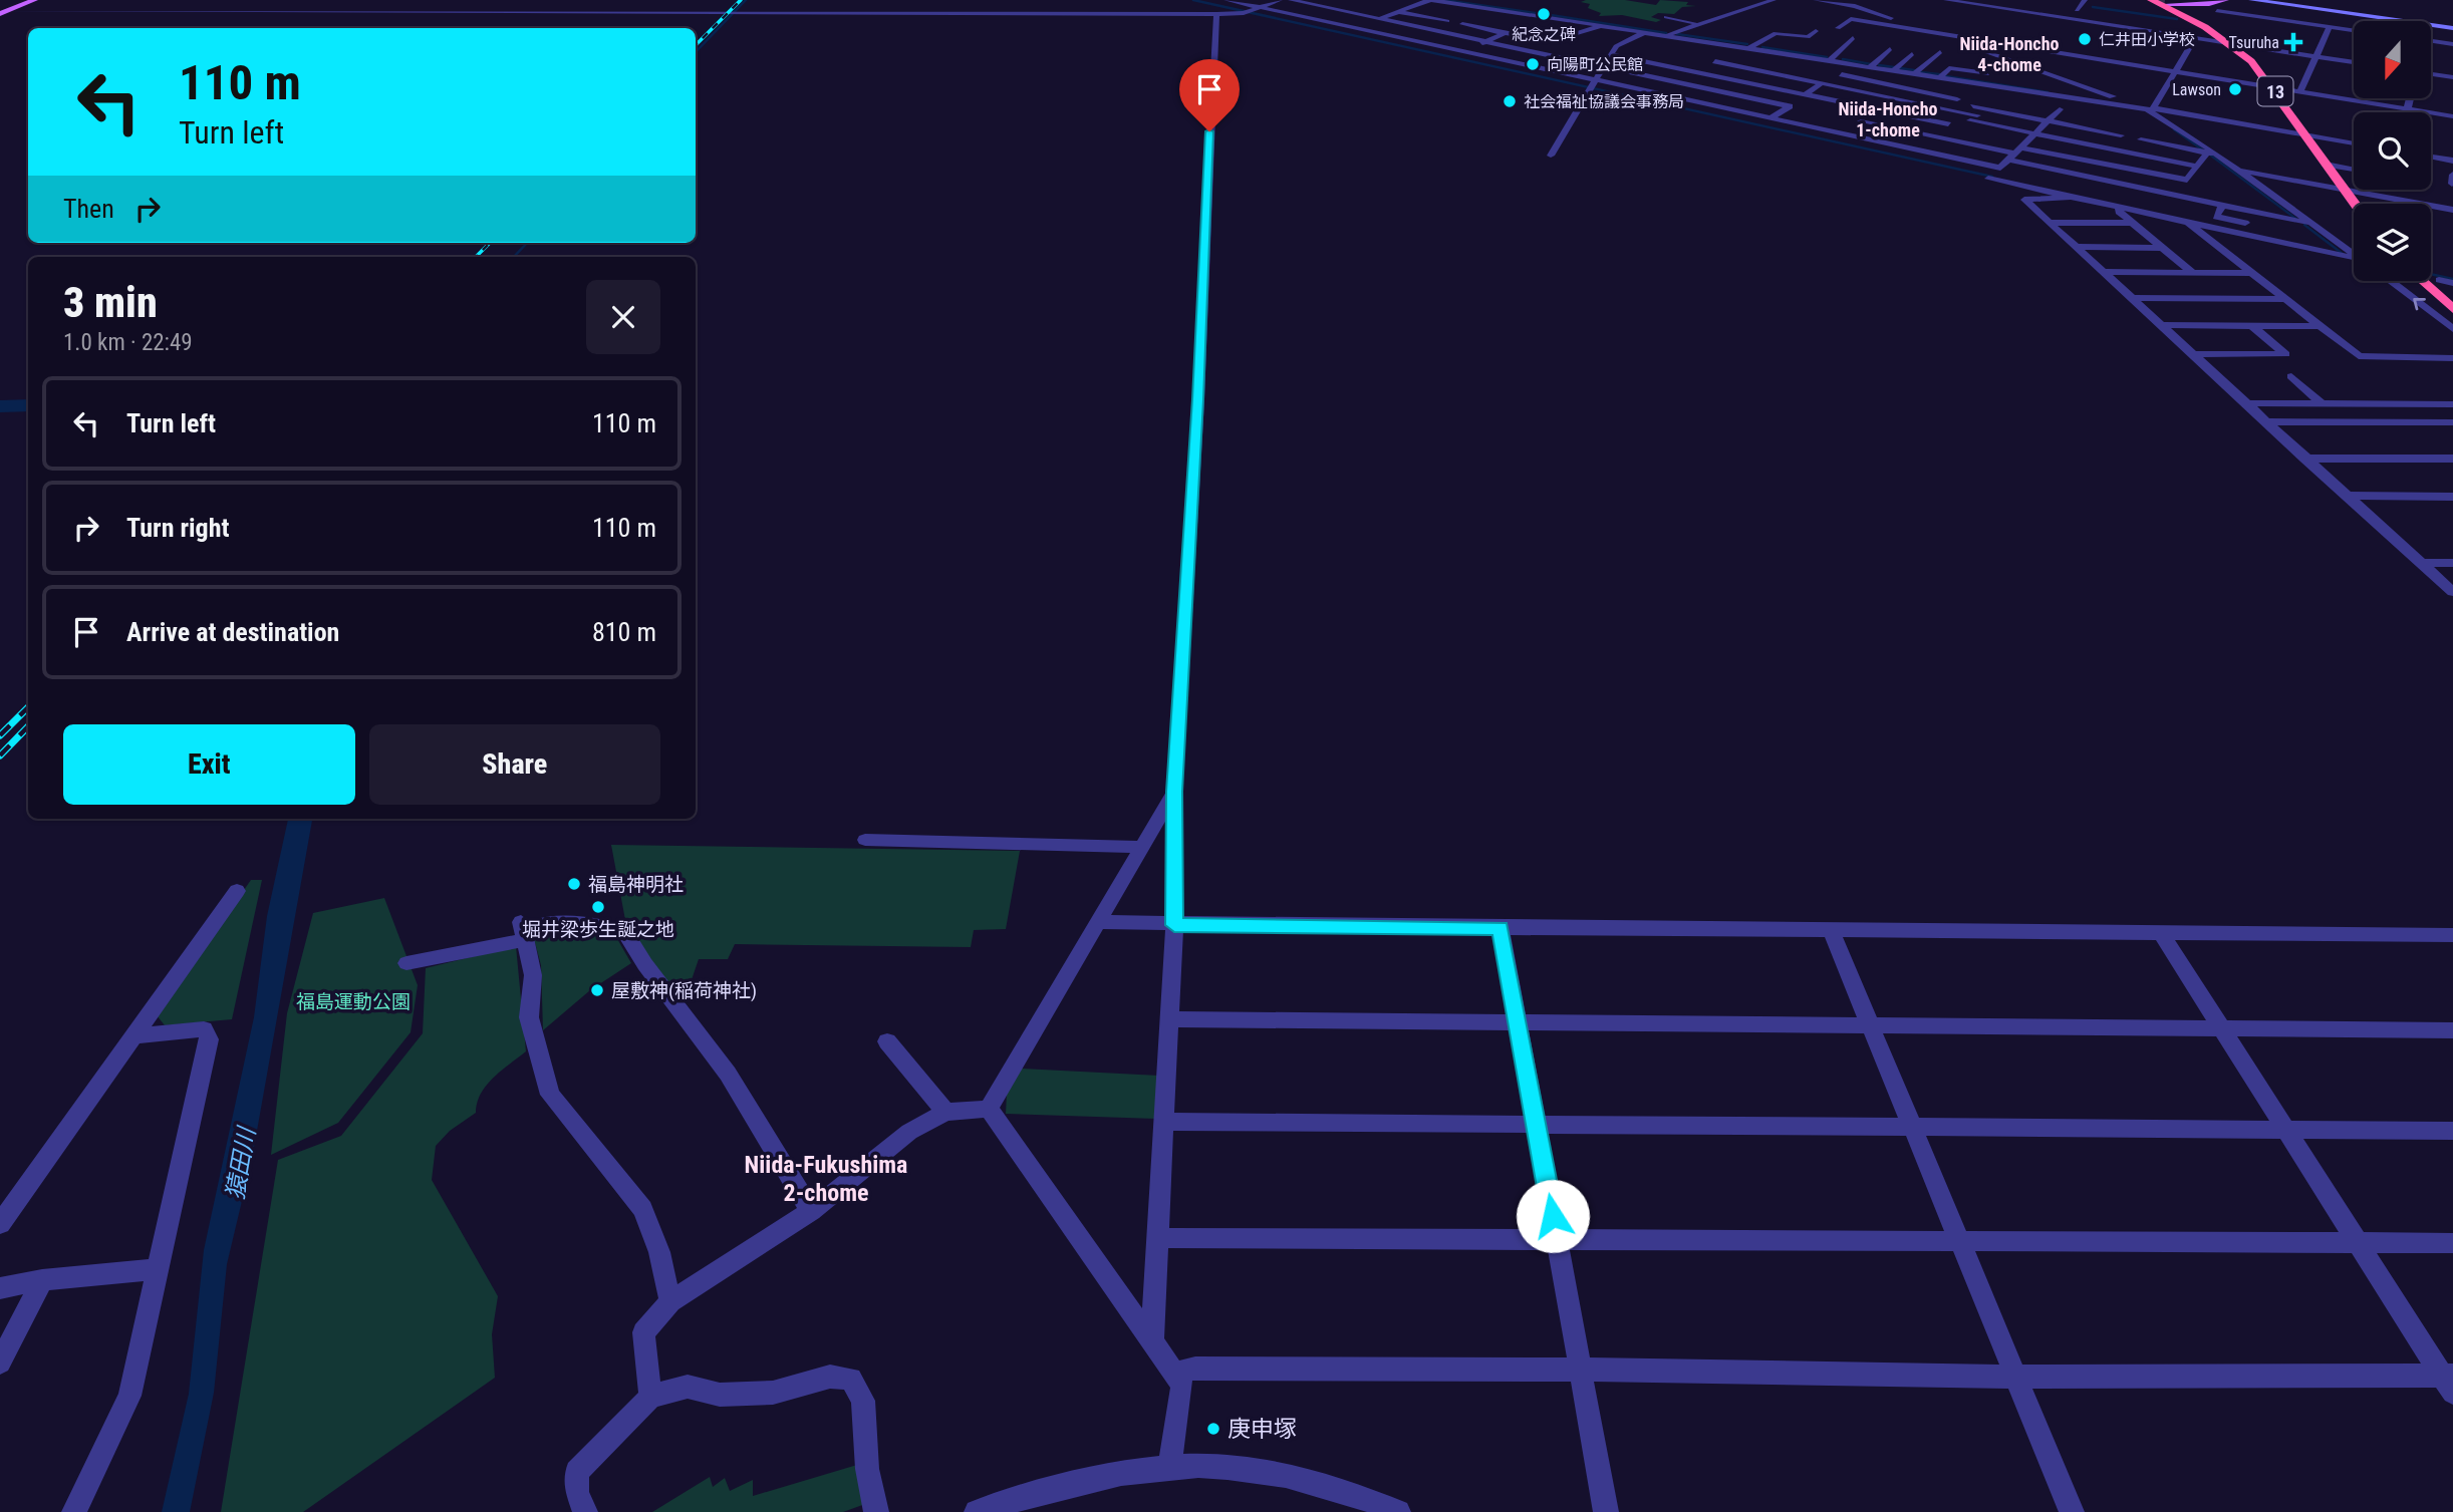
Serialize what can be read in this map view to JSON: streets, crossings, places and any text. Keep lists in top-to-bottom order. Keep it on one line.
{"streets":{"highway":["13"]},"districts":["Niida-Honcho 4-chome","Niida-Honcho 1-chome","Niida-Fukushima 2-chome"],"water":["猿田川"],"parks":["福島運動公園"],"places":{"other":["紀念之碑","仁井田小学校","向陽町公民館","Lawson","社会福祉協議会事務局","福島神明社","堀井梁歩生誕之地","屋敷神(稲荷神社)","庚申塚"],"health":["Tsuruha"]},"north":"bottom","page":{"turn":["110 m","Turn left"],"then":"Then","heading":["3 min","1.0 km · 22:49"],"list":[{"name":"Turn left","value":"110 m"},{"name":"Turn right","value":"110 m"},{"name":"Arrive at destination","value":"810 m"}],"buttons":["Exit","Share"]}}
